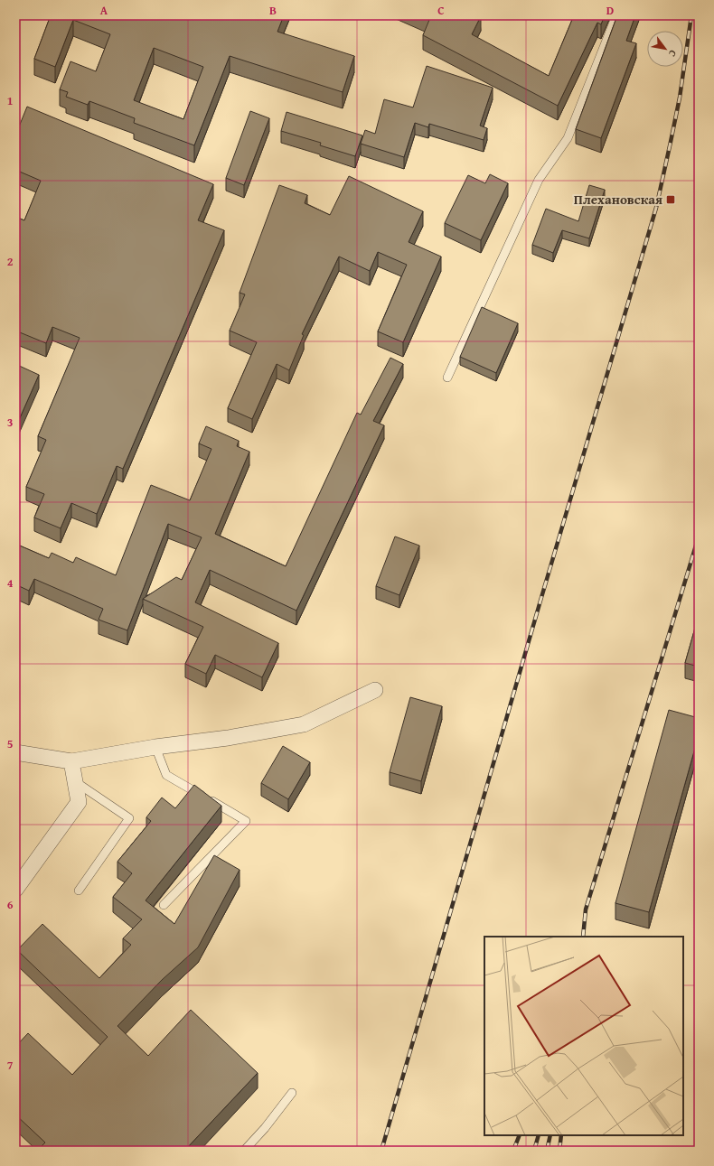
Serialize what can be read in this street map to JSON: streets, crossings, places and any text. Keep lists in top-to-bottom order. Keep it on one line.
{"places":{"transit":["Плехановская"]},"north":"bottom right","grid":{"columns":["A","B","C","D"],"rows":["1","2","3","4","5","6","7"]}}
